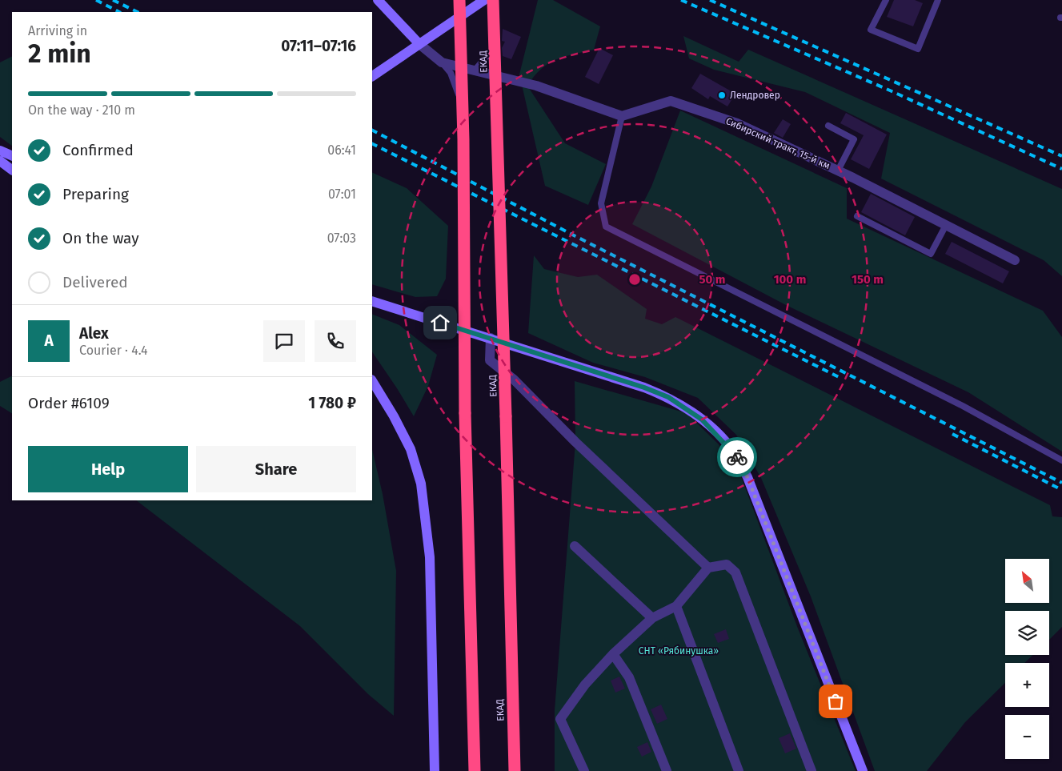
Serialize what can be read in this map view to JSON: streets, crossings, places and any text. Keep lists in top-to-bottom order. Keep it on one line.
{"streets":{"highway":["ЕКАД"],"street":["Сибирский тракт, 15-й км"]},"parks":["СНТ «Рябинушка»"],"places":["Лендровер"],"north":"top left","page":{"heading":["2 min","Arriving in","07:11–07:16"],"panel":["Alex","Courier · 4.4","Order #6109","1 780 ₽"],"bar":"On the way · 210 m","list":[["Confirmed","06:41"],["Preparing","07:01"],["On the way","07:03"],"Delivered"],"round":"A","buttons":["Help","Share"],"map_buttons":["+","−"]},"rings":["50 m","100 m","150 m"]}
